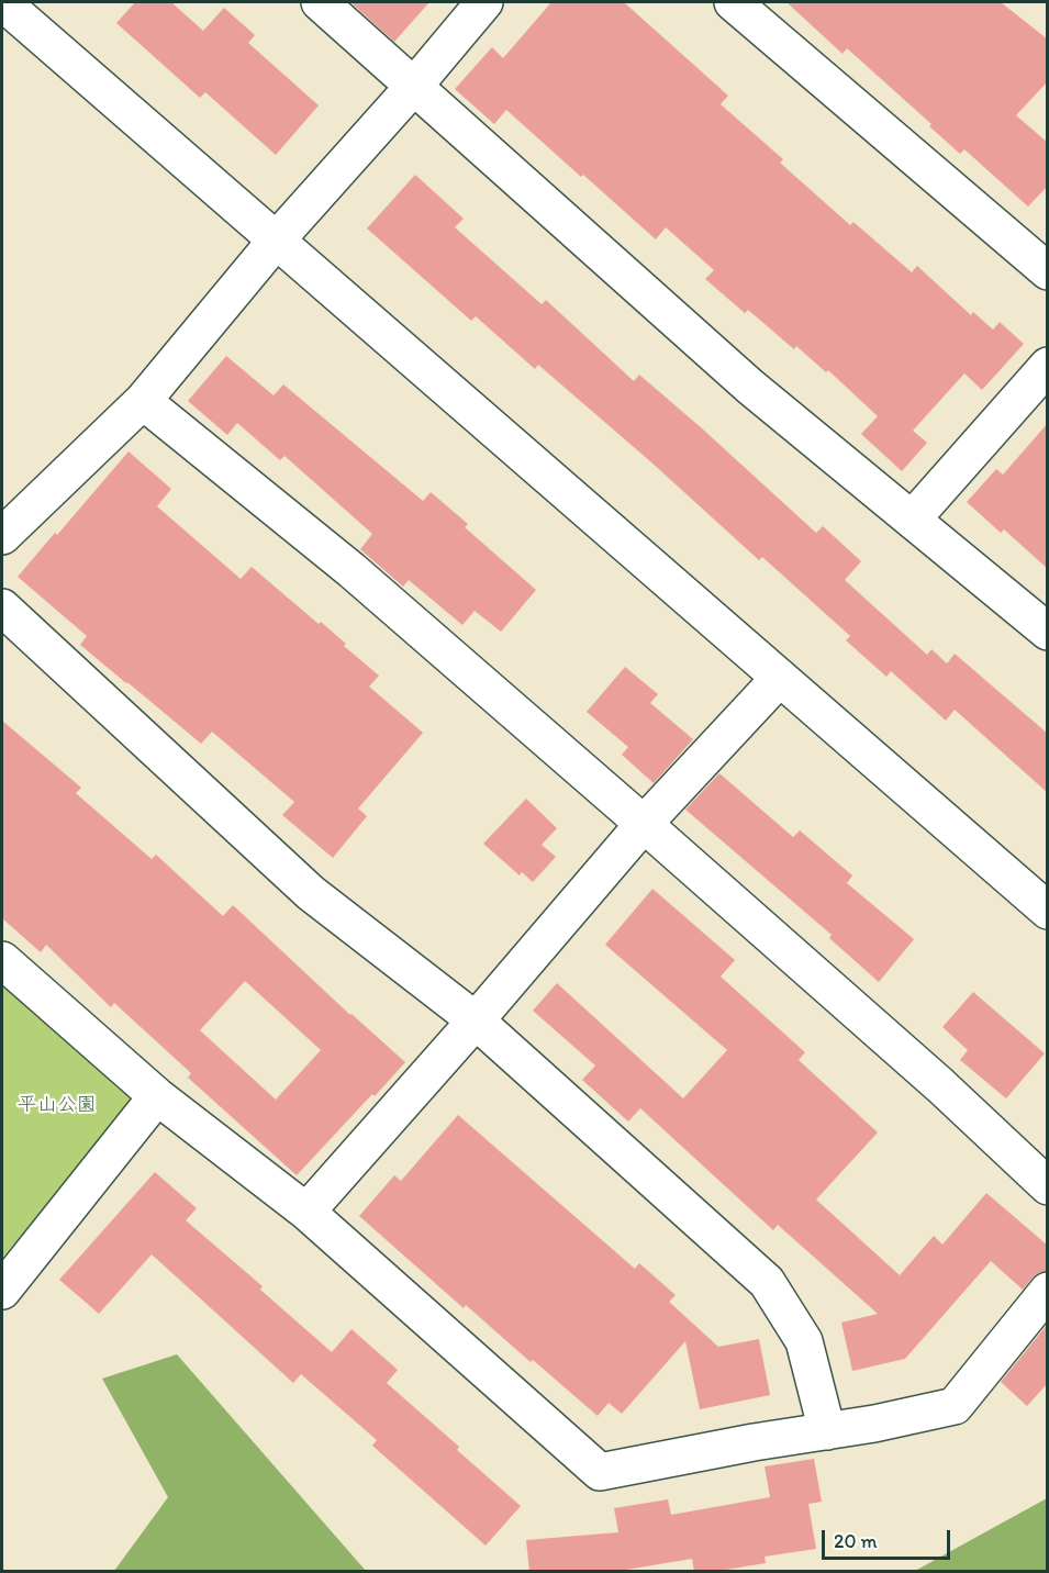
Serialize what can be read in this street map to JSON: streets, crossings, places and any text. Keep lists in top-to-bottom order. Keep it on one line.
{"parks":["平山公園"],"scale_bar":"20 m"}
